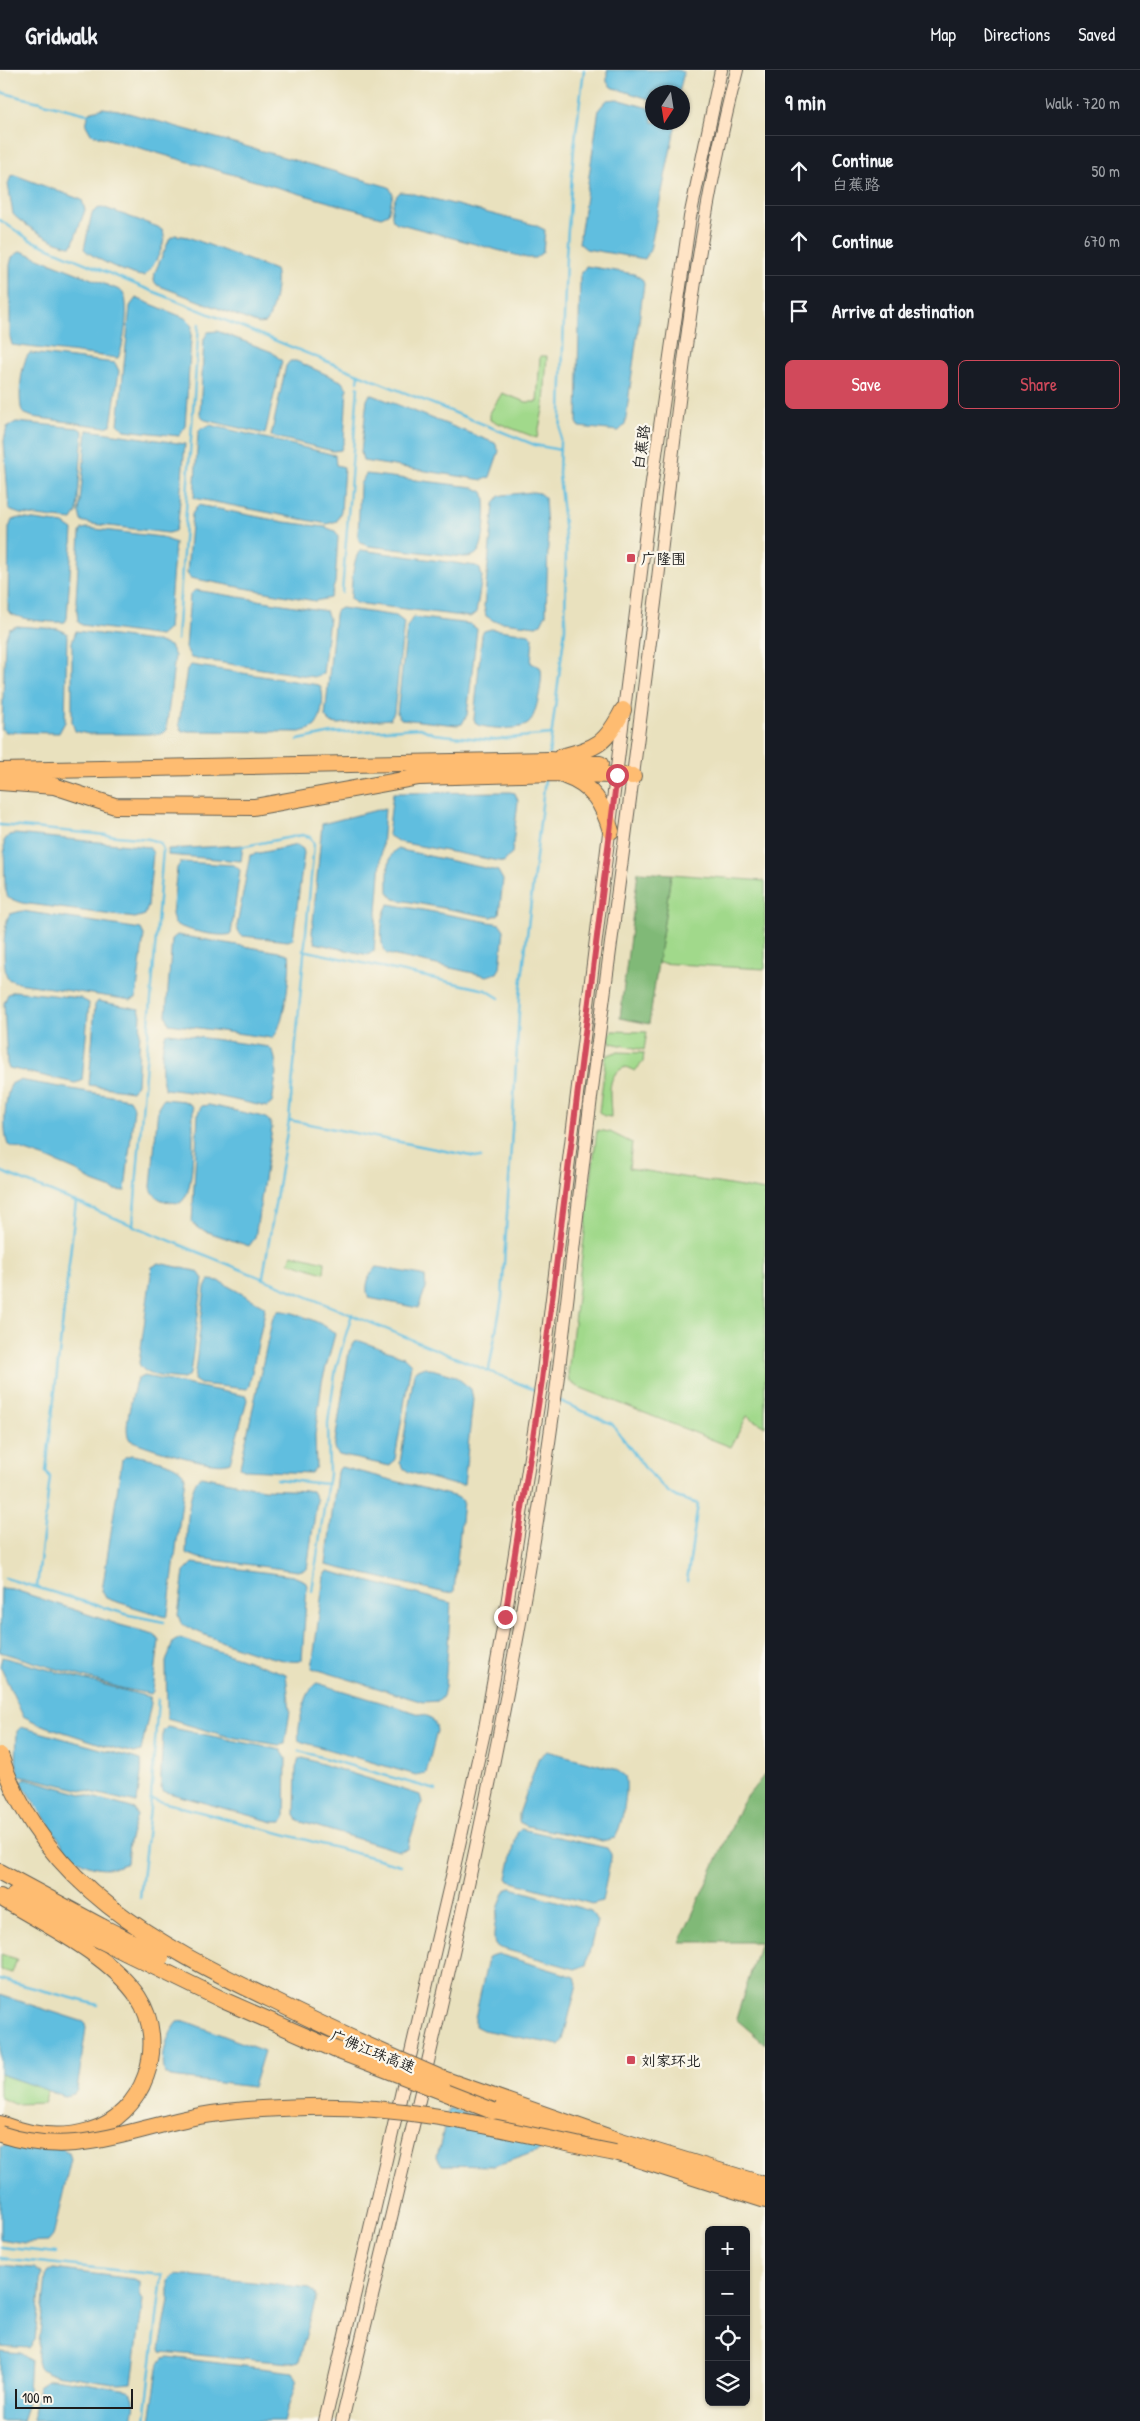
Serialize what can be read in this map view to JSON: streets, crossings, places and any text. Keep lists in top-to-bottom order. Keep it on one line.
{"streets":{"highway":["广佛江珠高速"],"main road":["白蕉路"]},"places":{"transit":["广隆围","刘家环北"]},"scale_bar":"100 m","north":"bottom","page":{"header":"Gridwalk","nav":["Map","Directions","Saved"],"heading":["9 min","Walk · 720 m"],"list":[["Continue","白蕉路","50 m"],["Continue","670 m"],"Arrive at destination"],"buttons":["Save","Share"],"map_buttons":["+","−"],"scale":"100 m"}}
